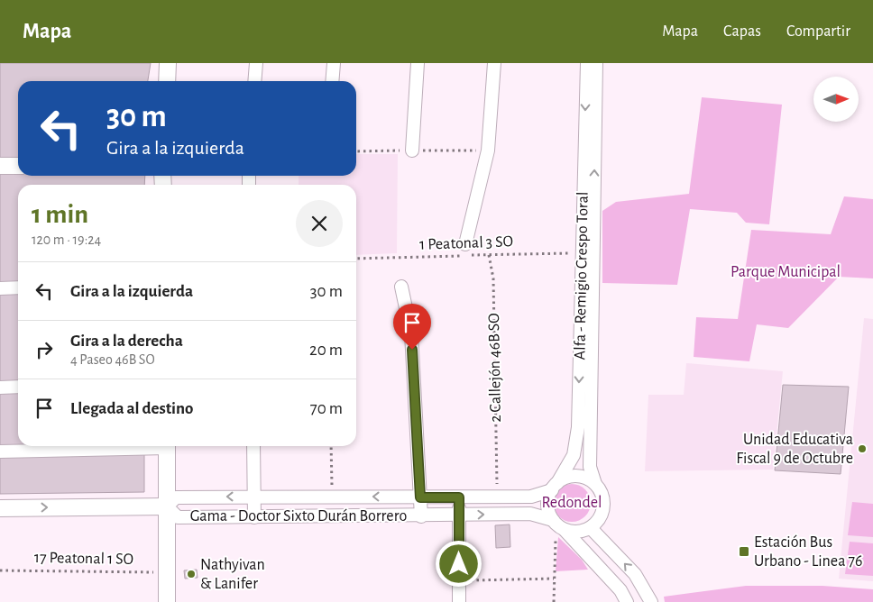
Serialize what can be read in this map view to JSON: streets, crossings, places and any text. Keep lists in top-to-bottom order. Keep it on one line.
{"streets":{"street":["Alfa - Remigio Crespo Toral","Gama - Doctor Sixto Durán Borrero"],"path":["1 Peatonal 3 SO","2 Callejón 46B SO","17 Peatonal 1 SO"]},"crossings":[["1 Peatonal 3 SO","Alfa - Remigio Crespo Toral"],["1 Peatonal 3 SO","2 Callejón 46B SO"],["Alfa - Remigio Crespo Toral","Gama - Doctor Sixto Durán Borrero"]],"parks":["Parque Municipal","Redondel"],"places":{"other":["Unidad Educativa Fiscal 9 de Octubre","Nathyivan & Lanifer"],"transit":["Estación Bus Urbano - Linea 76"]},"north":"right","page":{"header":"Mapa","nav":["Mapa","Capas","Compartir"],"turn":["30 m","Gira a la izquierda"],"heading":["1 min","120 m · 19:24"],"list":[{"name":"Gira a la izquierda","value":"30 m"},{"name":"Gira a la derecha","note":"4 Paseo 46B SO","value":"20 m"},{"name":"Llegada al destino","value":"70 m"}]}}
